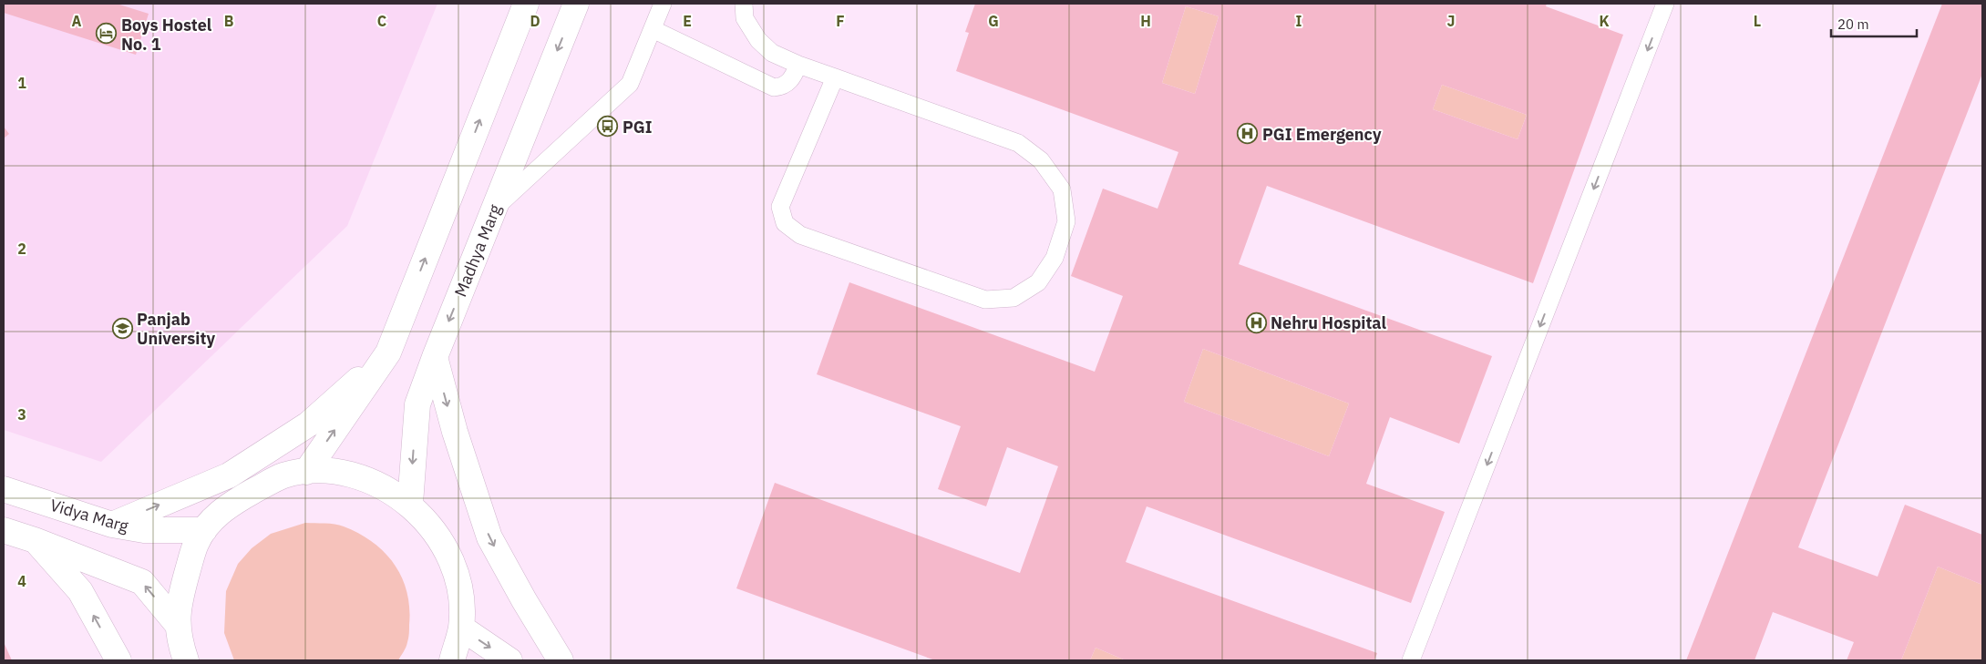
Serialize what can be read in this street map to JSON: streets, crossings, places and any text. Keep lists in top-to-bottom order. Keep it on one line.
{"streets":{"main road":["Madhya Marg","Vidya Marg"]},"places":{"hotel":["Boys Hostel No. 1"],"bus stop":["PGI"],"hospital":["PGI Emergency","Nehru Hospital"],"school or university":["Panjab University"]},"scale_bar":"20 m","grid":{"columns":["A","B","C","D","E","F","G","H","I","J","K","L"],"rows":["1","2","3","4"]}}
